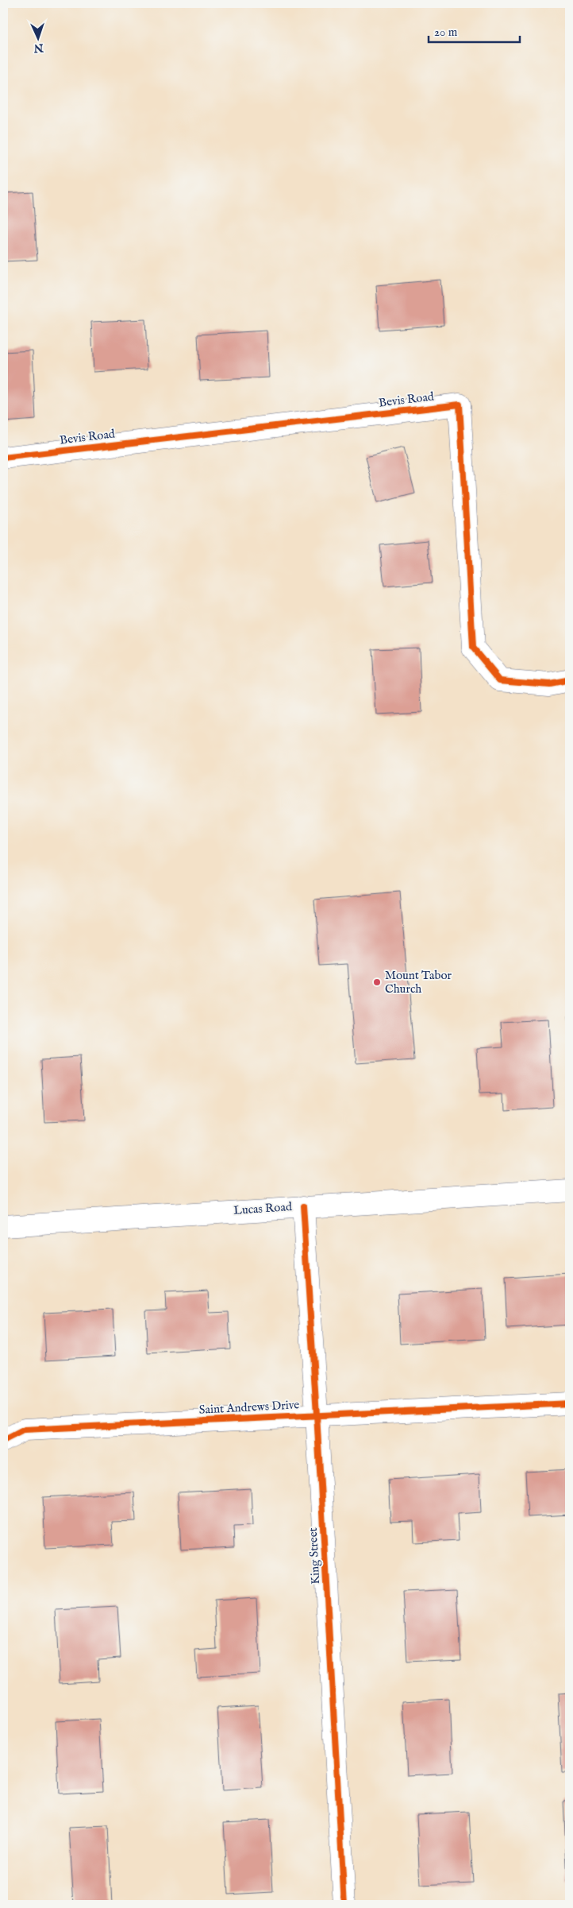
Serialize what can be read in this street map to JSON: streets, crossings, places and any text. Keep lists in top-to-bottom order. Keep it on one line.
{"streets":{"street":["Bevis Road","Lucas Road","Saint Andrews Drive","King Street"]},"crossings":[["Lucas Road","King Street"],["Saint Andrews Drive","King Street"]],"places":["Mount Tabor Church"],"scale_bar":"20 m","north":"bottom"}
